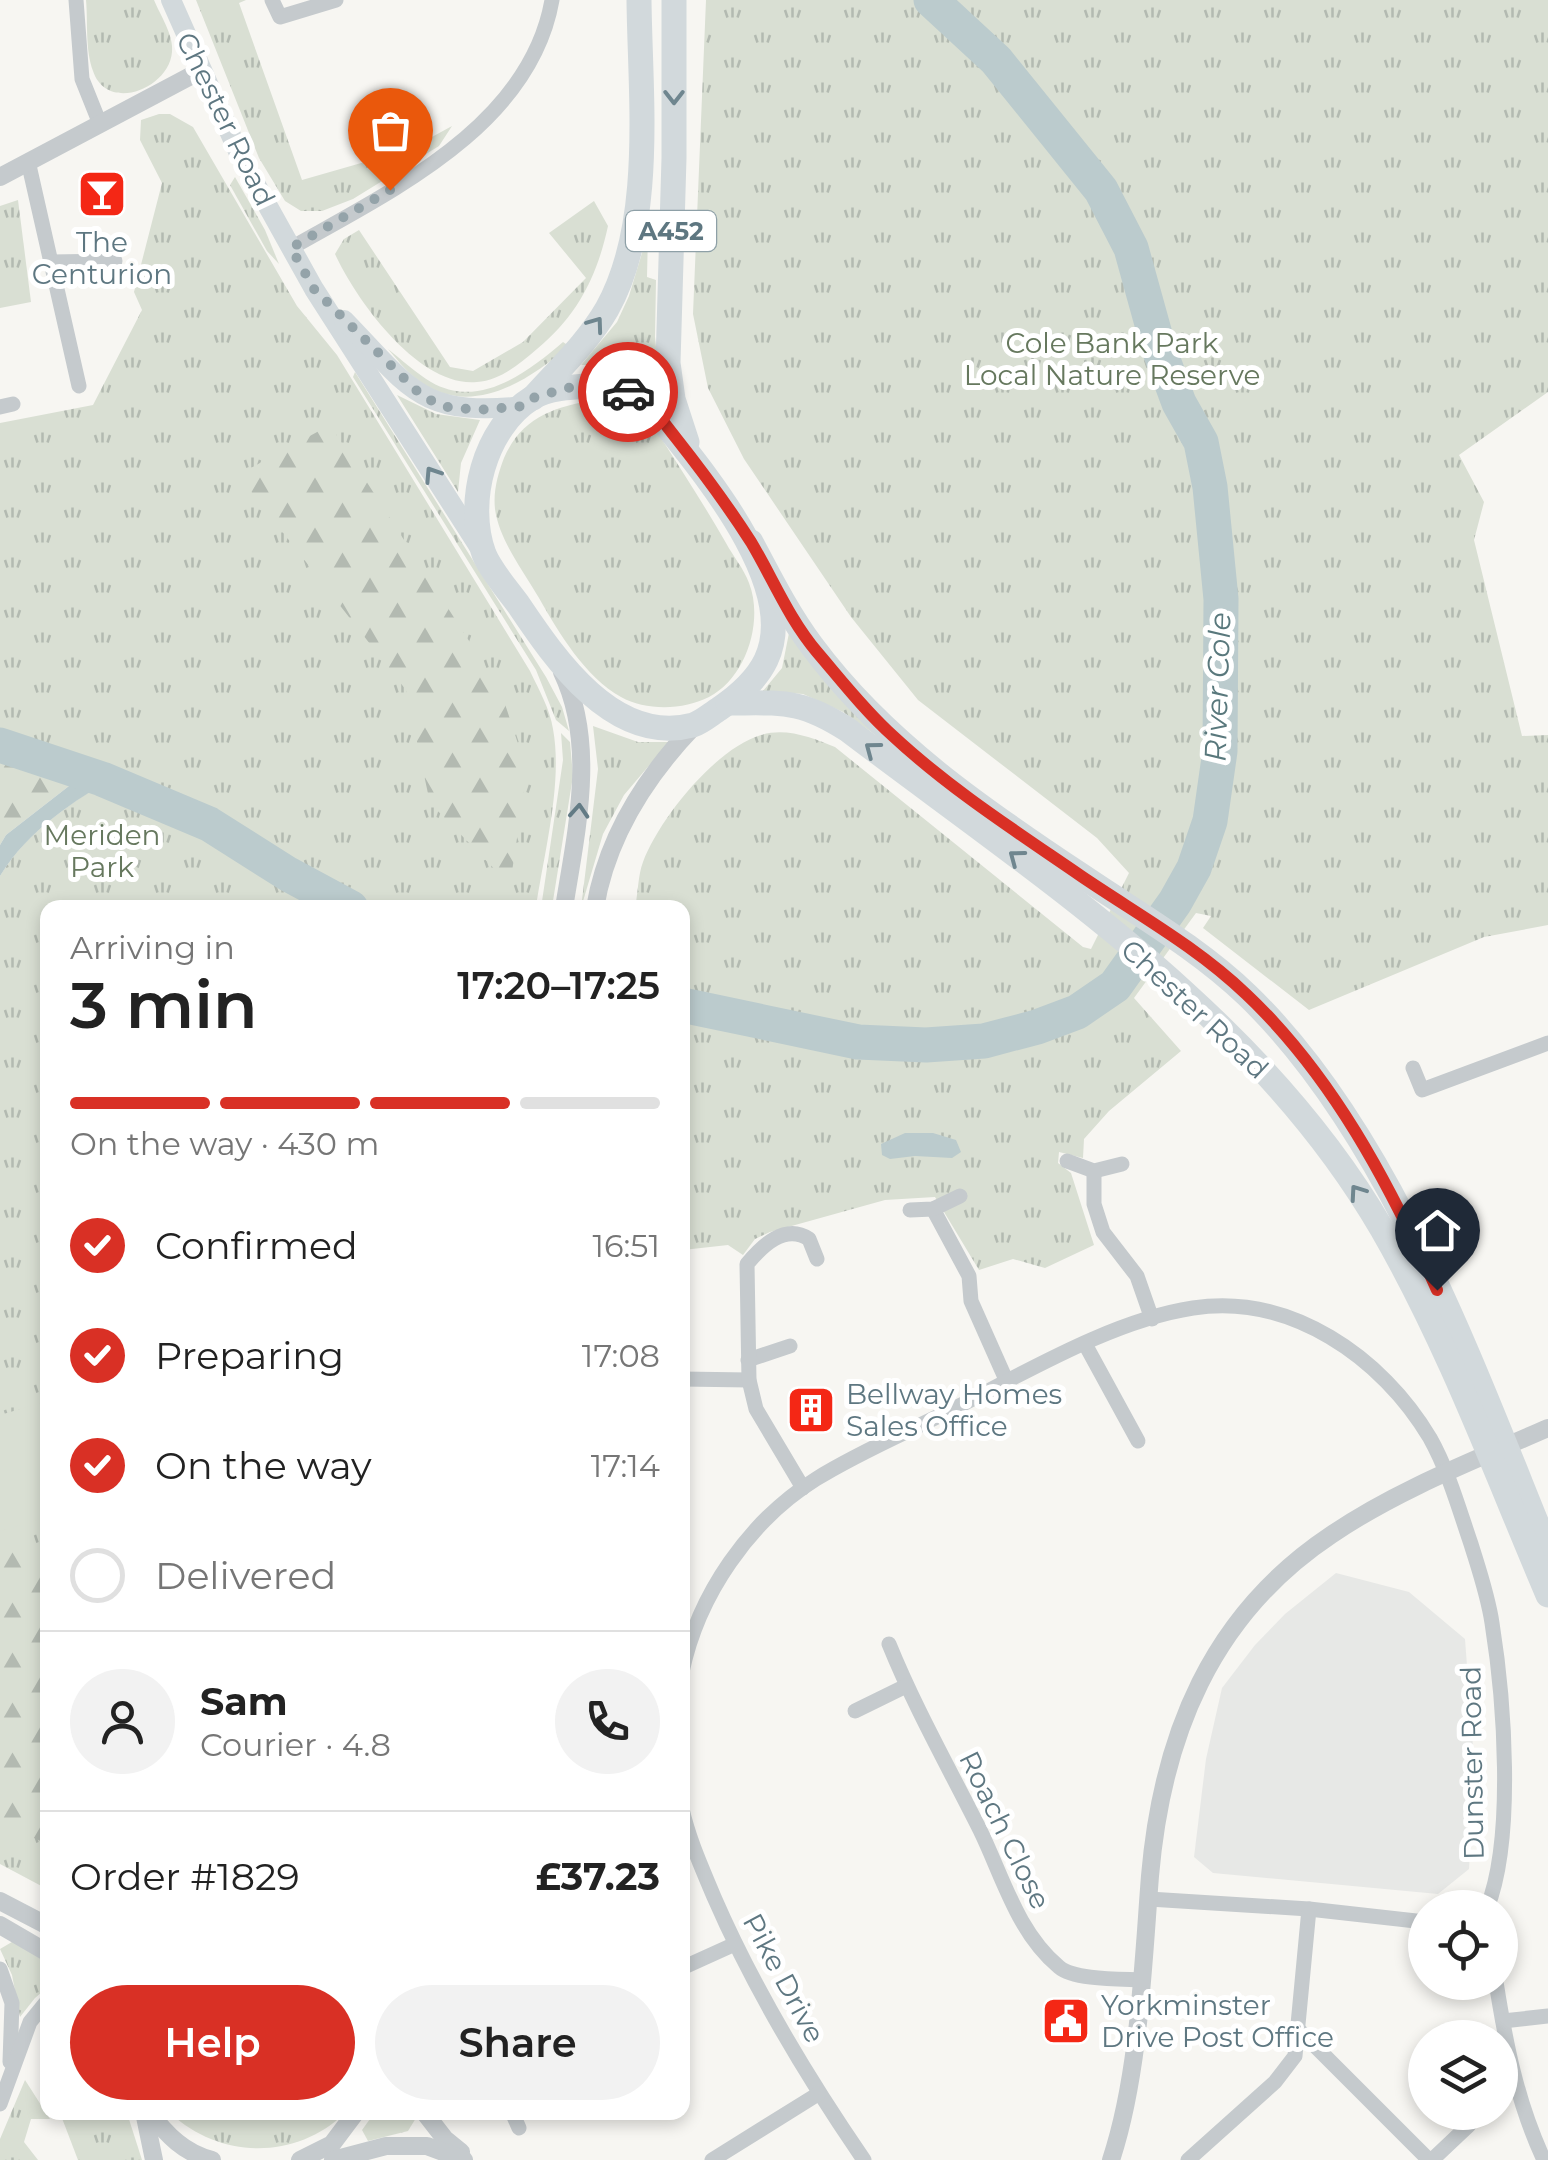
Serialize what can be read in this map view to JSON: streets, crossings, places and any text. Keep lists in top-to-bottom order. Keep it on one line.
{"streets":{"highway":["Chester Road","A452"],"street":["Dunster Road","Roach Close","Pike Drive"]},"crossings":[["Chester Road","A452"]],"one_way":["Chester Road"],"water":["River Cole"],"parks":["Cole Bank Park Local Nature Reserve","Meriden Park"],"places":{"bar":["The Centurion"],"building":["Bellway Homes Sales Office"],"public building":["Yorkminster Drive Post Office"]},"page":{"heading":["3 min","Arriving in","17:20–17:25"],"panel":["Sam","Courier · 4.8","Order #1829","£37.23"],"bar":"On the way · 430 m","list":[["Confirmed","16:51"],["Preparing","17:08"],["On the way","17:14"],"Delivered"],"buttons":["Help","Share"]}}
